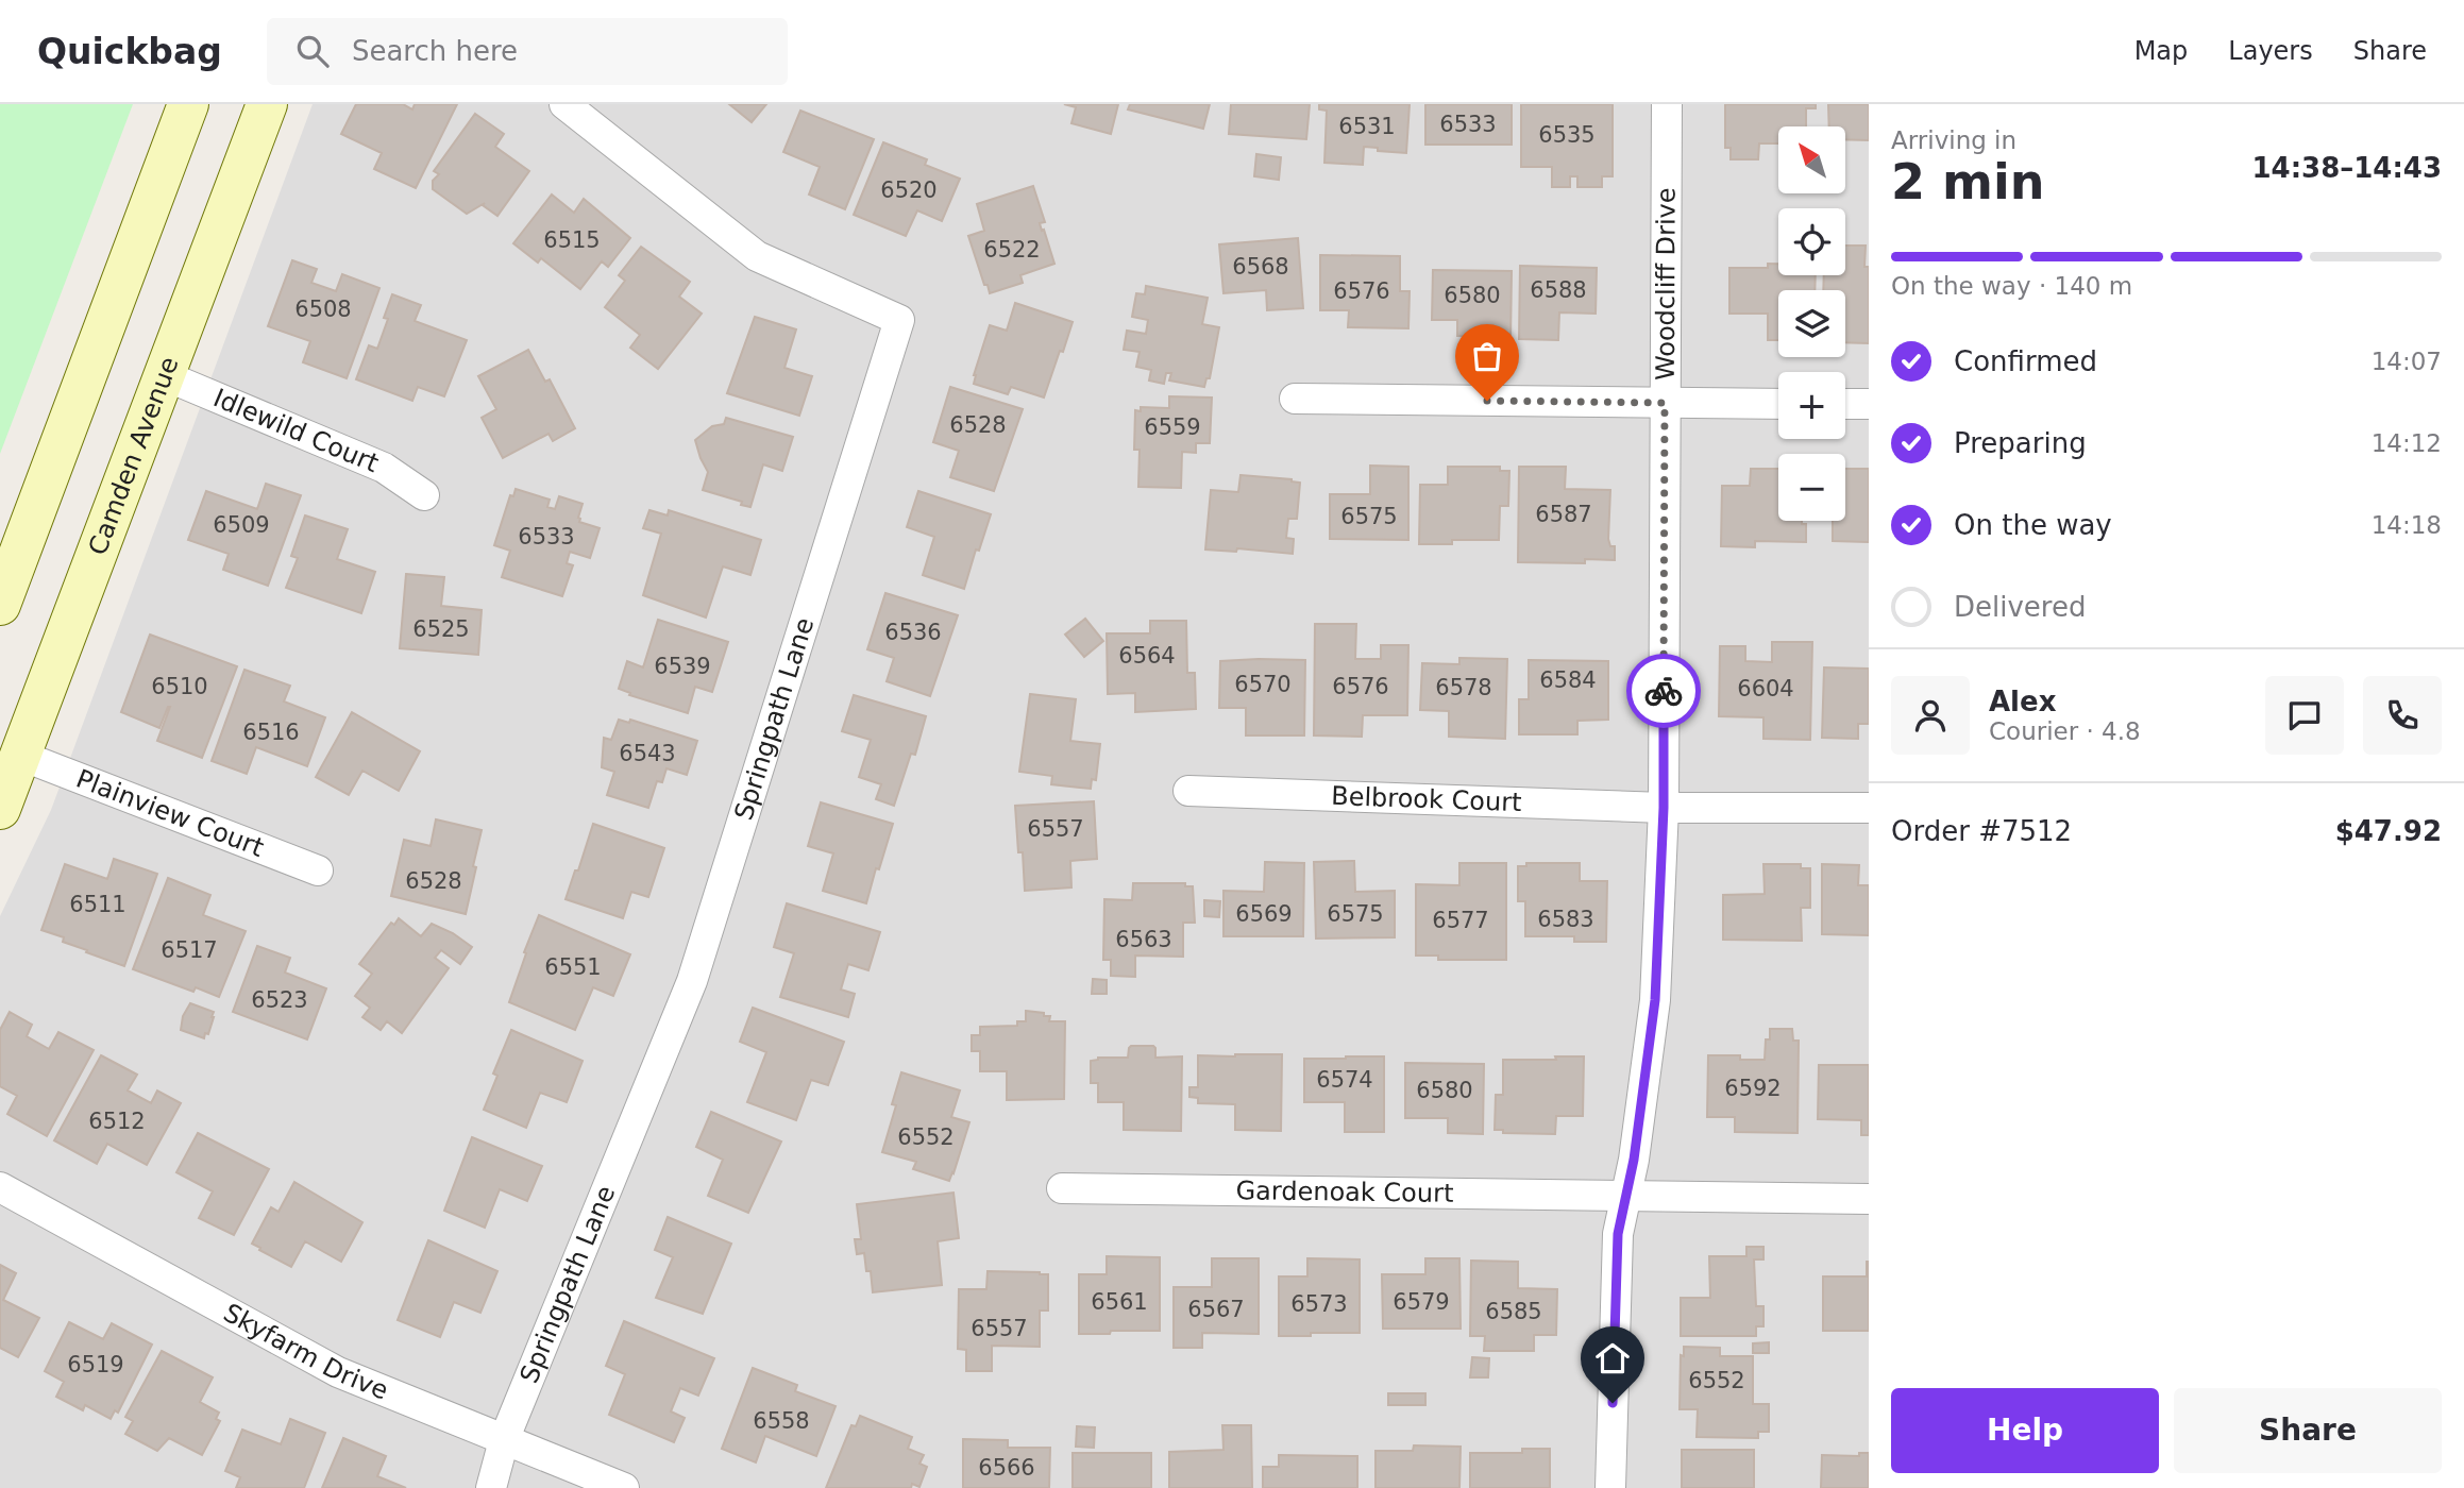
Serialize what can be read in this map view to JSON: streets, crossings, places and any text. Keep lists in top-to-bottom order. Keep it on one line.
{"streets":{"main road":["Camden Avenue"],"street":["Woodcliff Drive","Idlewild Court","Springpath Lane","Belbrook Court","Plainview Court","Gardenoak Court","Skyfarm Drive"]},"crossings":[["Woodcliff Drive","Belbrook Court"],["Woodcliff Drive","Gardenoak Court"],["Idlewild Court","Camden Avenue"],["Camden Avenue","Plainview Court"],["Springpath Lane","Skyfarm Drive"]],"house_numbers":["6533","6531","6535","6520","6515","6522","6568","6588","6576","6580","6508","6528","6559","6587","6575","6509","6533","6525","6536","6564","6539","6584","6570","6510","6576","6578","6604","6516","6543","6557","6528","6511","6569","6575","6583","6577","6563","6517","6551","6523","6574","6592","6580","6512","6552","6561","6579","6573","6567","6585","6557","6519","6552","6558","6566"],"north":"top left","page":{"header":"Quickbag","search":"Search here","nav":["Map","Layers","Share"],"heading":["2 min","Arriving in","14:38–14:43"],"panel":["Alex","Courier · 4.8","Order #7512","$47.92"],"map_buttons":["+","−"],"bar":"On the way · 140 m","list":[["Confirmed","14:07"],["Preparing","14:12"],["On the way","14:18"],"Delivered"],"buttons":["Help","Share"]}}
